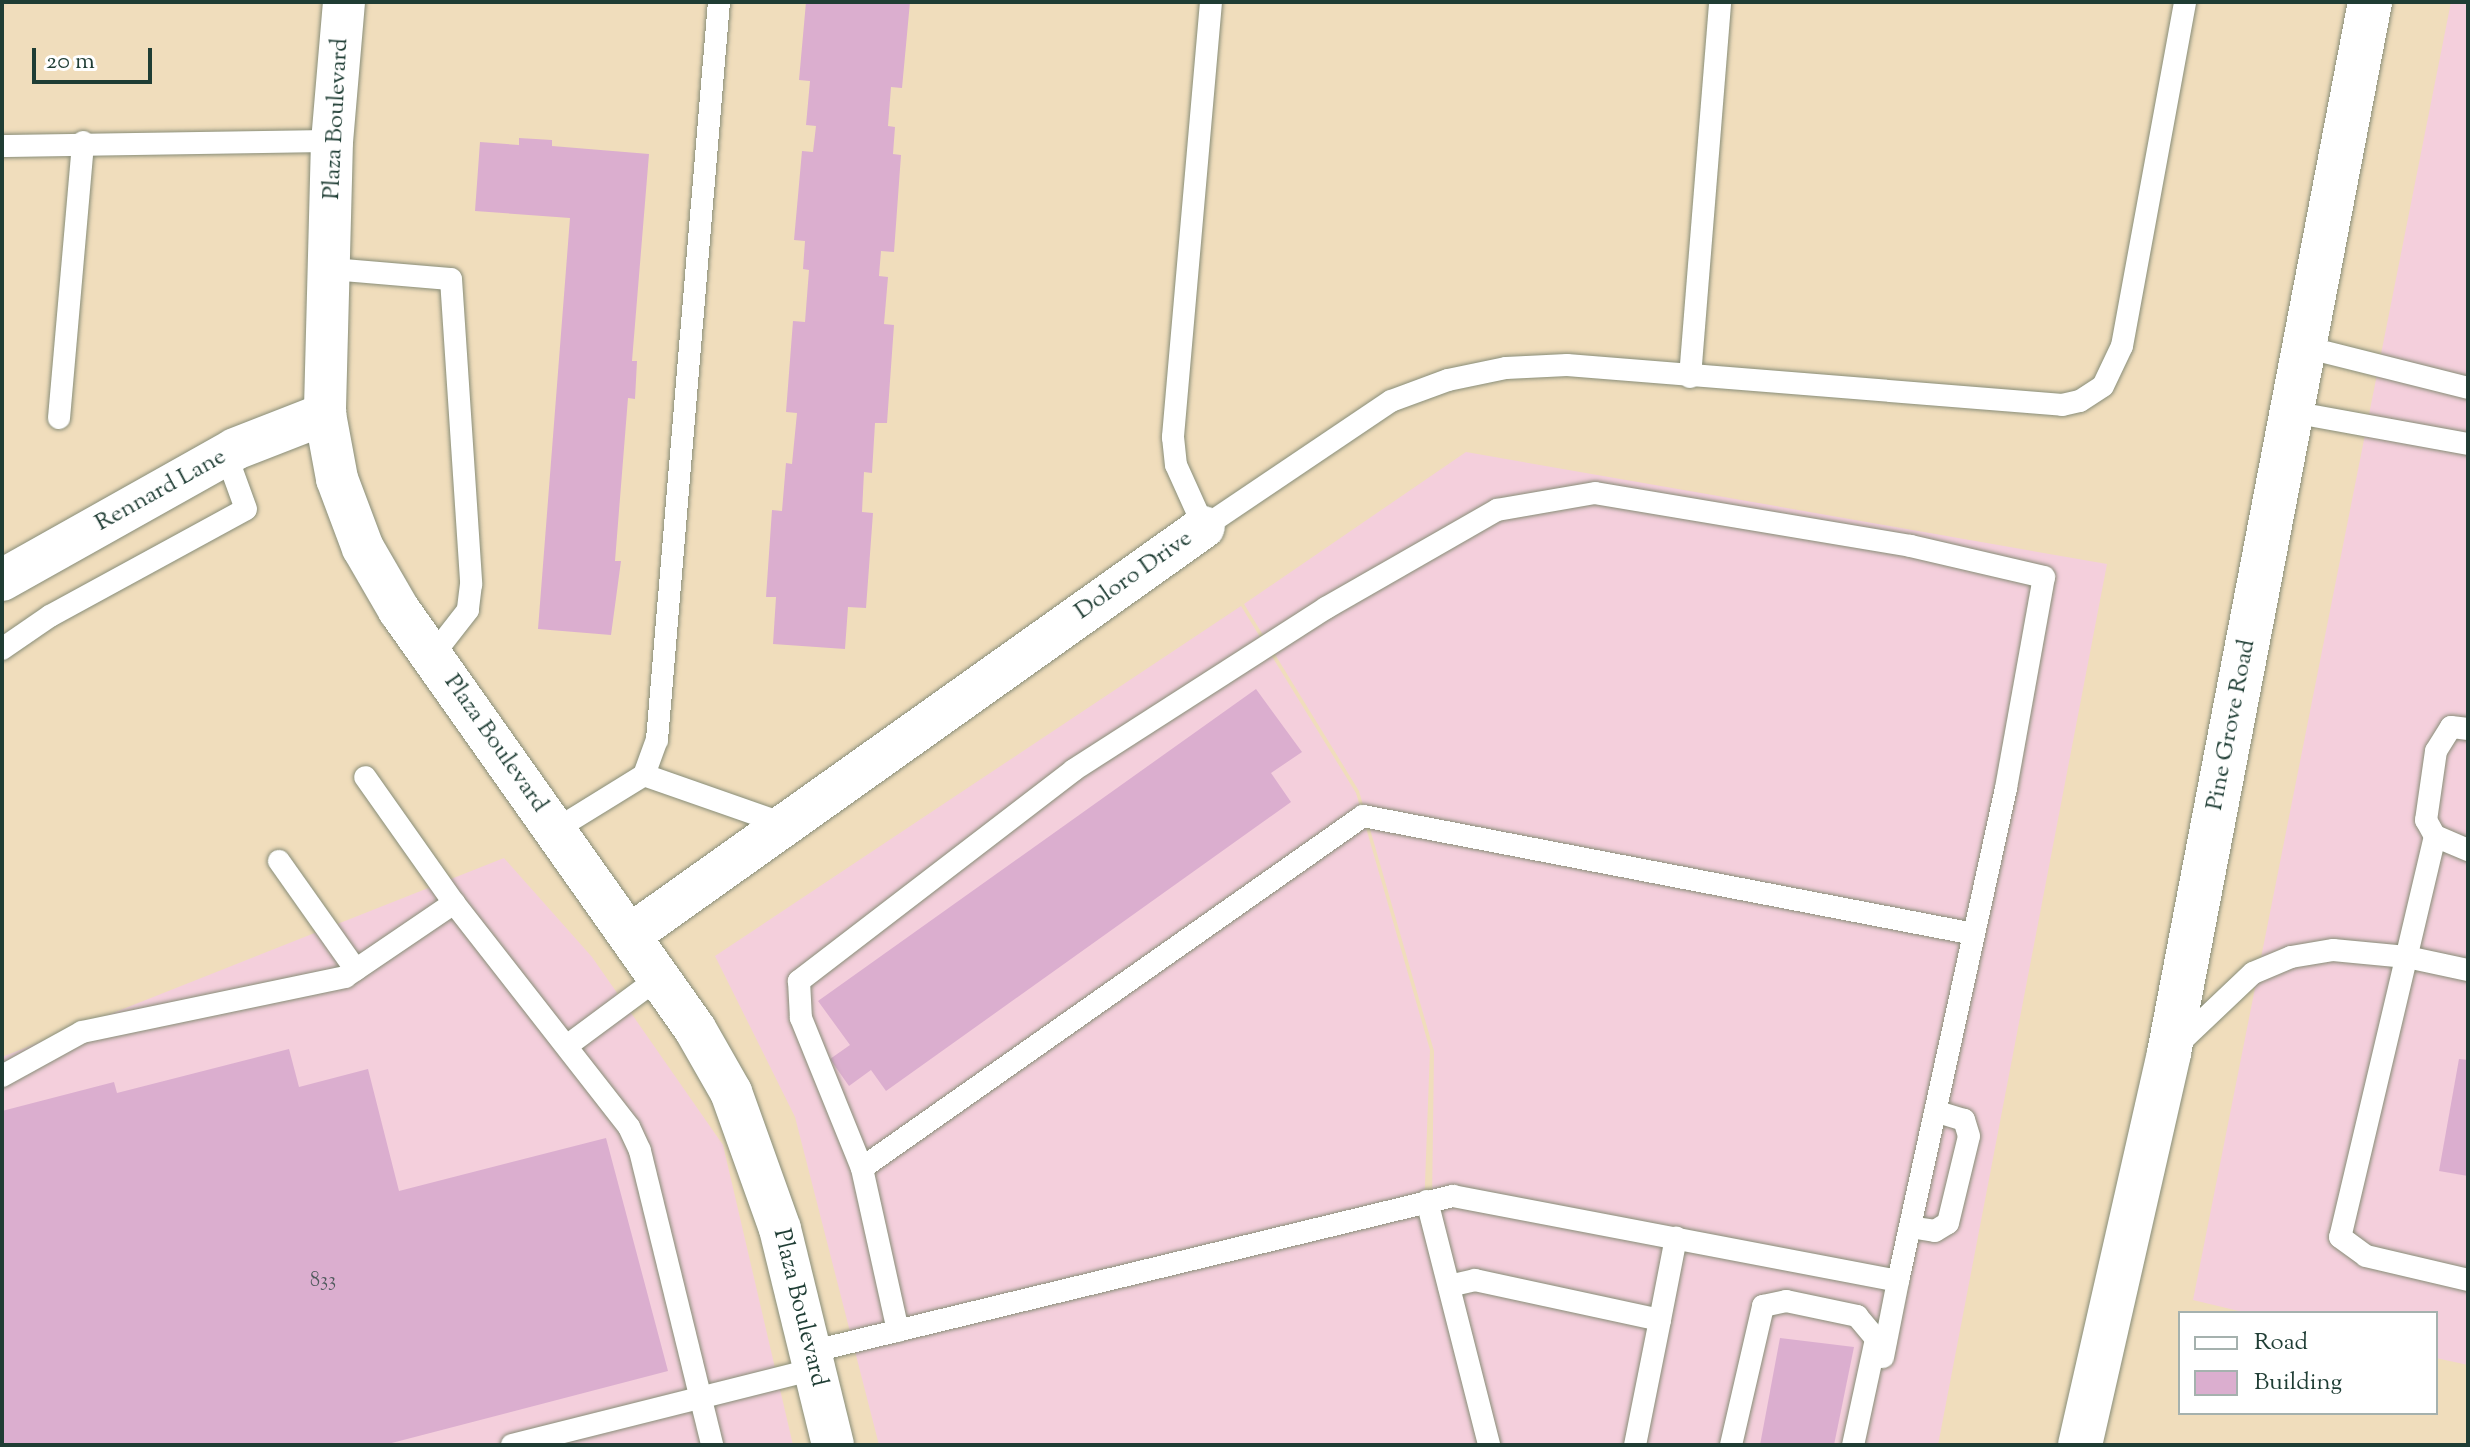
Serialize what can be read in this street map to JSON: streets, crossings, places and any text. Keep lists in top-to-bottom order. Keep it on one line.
{"streets":{"main road":["Pine Grove Road"],"street":["Plaza Boulevard","Rennard Lane","Doloro Drive"]},"crossings":[["Plaza Boulevard","Rennard Lane"],["Plaza Boulevard","Doloro Drive"]],"house_numbers":["833"],"legend":["Road","Building"],"scale_bar":"20 m"}
